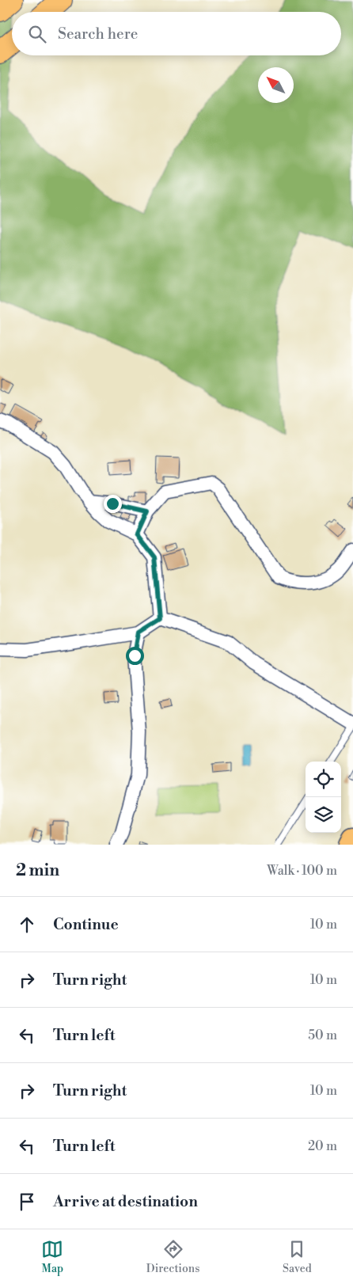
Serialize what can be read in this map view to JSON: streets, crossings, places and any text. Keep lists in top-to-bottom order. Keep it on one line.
{"north":"top left","page":{"search":"Search here","heading":["2 min","Walk · 100 m"],"list":[["Continue","10 m"],["Turn right","10 m"],["Turn left","50 m"],["Turn right","10 m"],["Turn left","20 m"],"Arrive at destination"],"nav":["Map","Directions","Saved"]}}
